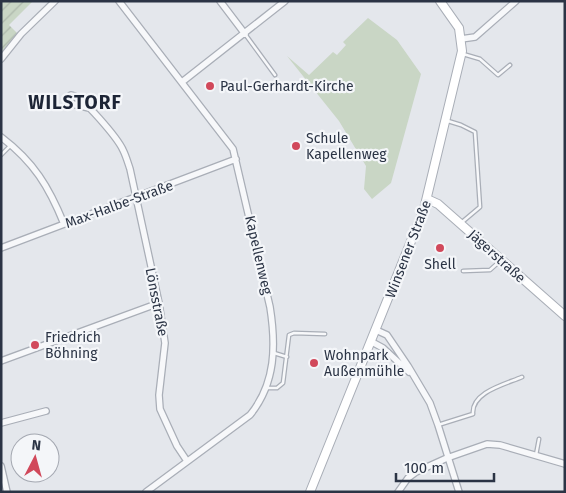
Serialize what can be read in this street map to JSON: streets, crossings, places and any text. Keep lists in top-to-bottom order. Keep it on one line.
{"streets":{"main road":["Winsener Straße","Jägerstraße"],"street":["Max-Halbe-Straße","Kapellenweg","Lönsstraße"]},"crossings":[["Max-Halbe-Straße","Kapellenweg"],["Max-Halbe-Straße","Lönsstraße"],["Winsener Straße","Jägerstraße"],["Kapellenweg","Lönsstraße"]],"districts":["WILSTORF"],"places":["Paul-Gerhardt-Kirche","Schule Kapellenweg","Shell","Friedrich Böhning","Wohnpark Außenmühle"],"scale_bar":"100 m","north":"top"}
